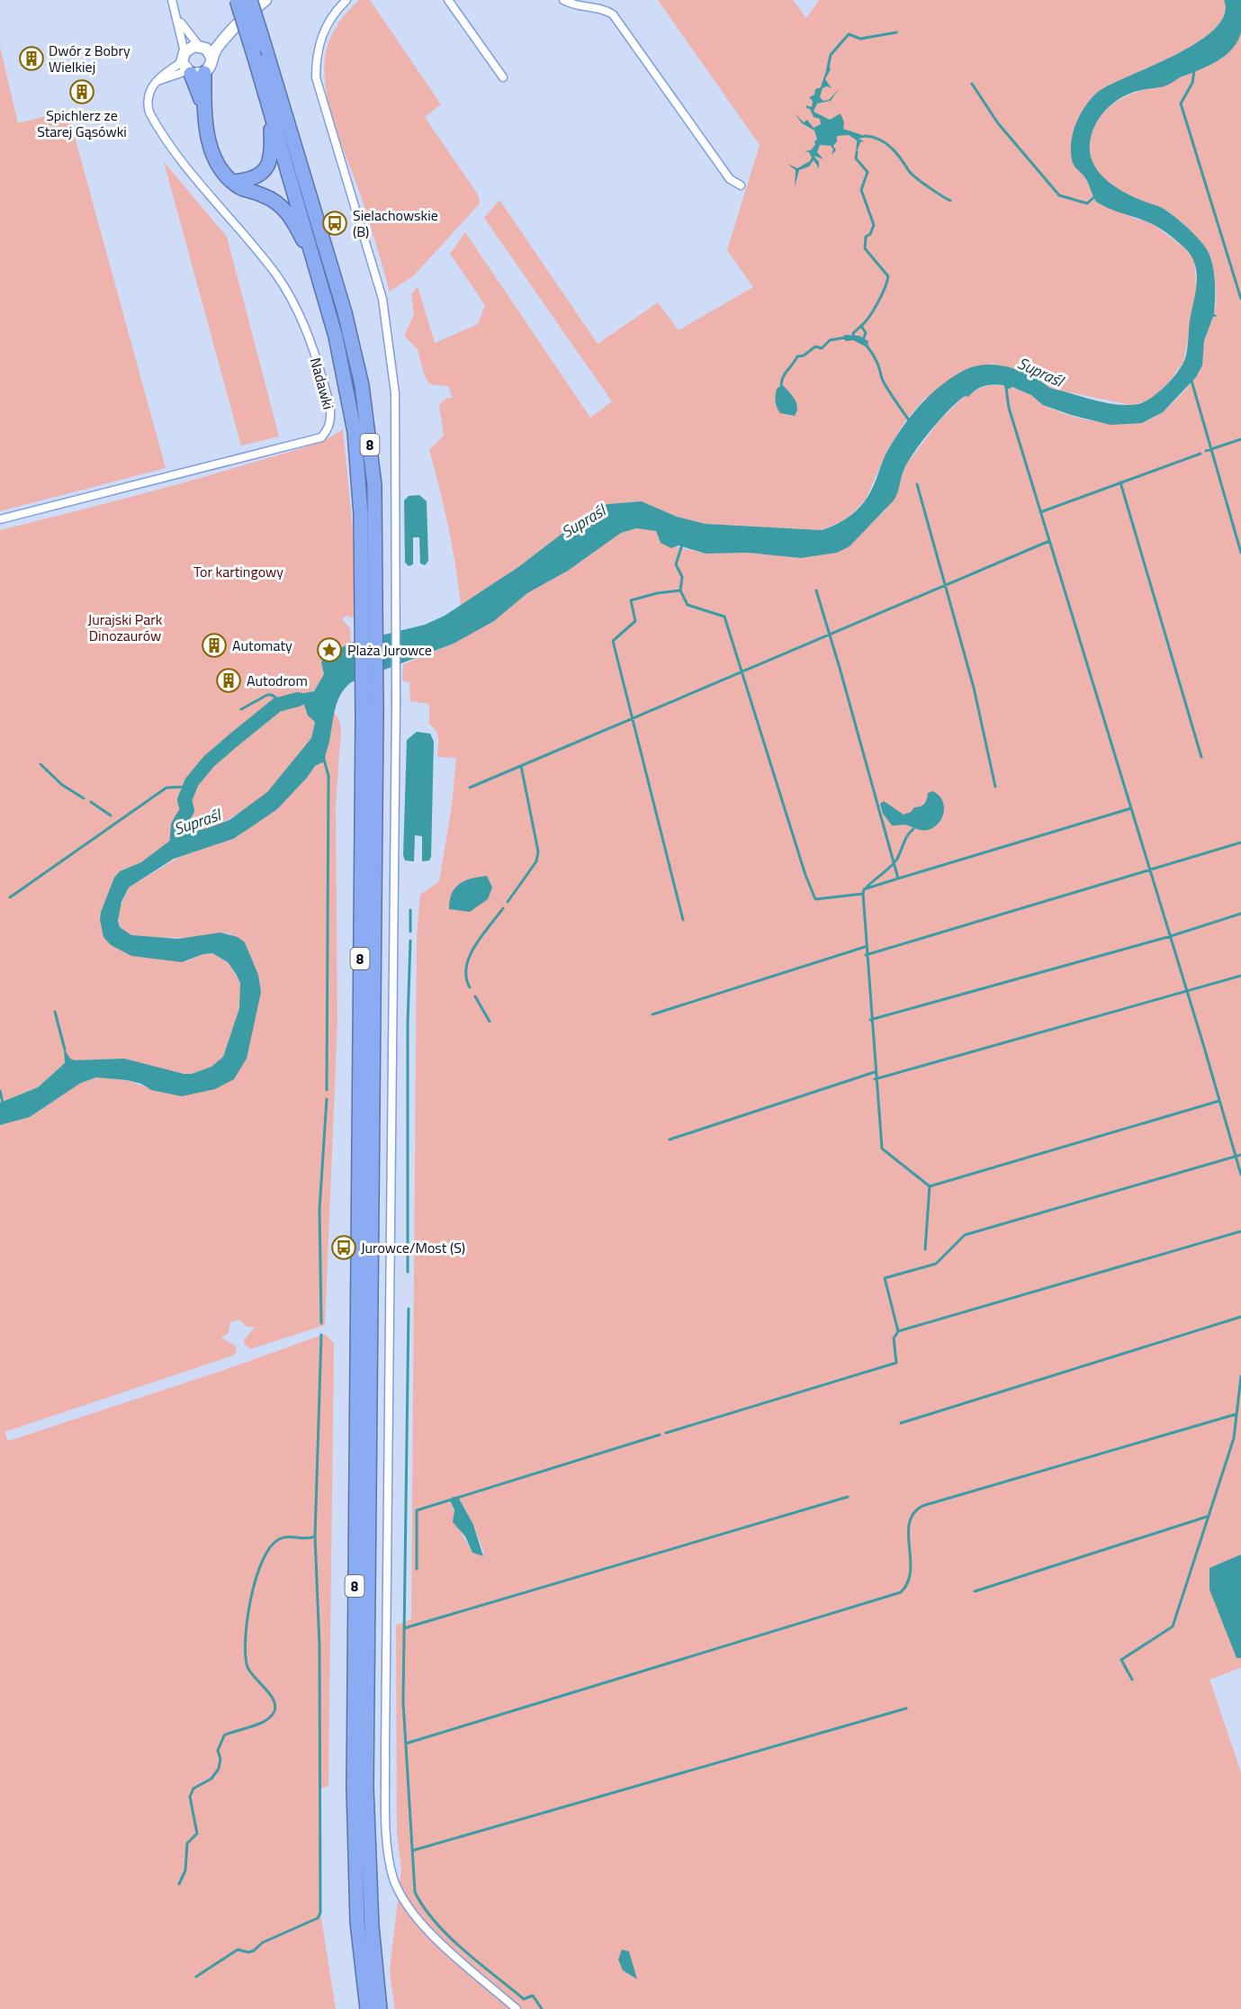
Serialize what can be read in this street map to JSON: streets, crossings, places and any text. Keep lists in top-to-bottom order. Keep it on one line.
{"streets":{"highway":["8"],"street":["Nadawki"]},"water":["Supraśl"],"parks":["Tor kartingowy","Jurajski Park Dinozaurów"],"places":{"building":["Dwór z Bobry Wielkiej","Spichlerz ze Starej Gąsówki","Automaty","Autodrom"],"bus stop":["Sielachowskie (B)","Jurowce/Most (S)"],"place":["Plaża Jurowce"]}}
